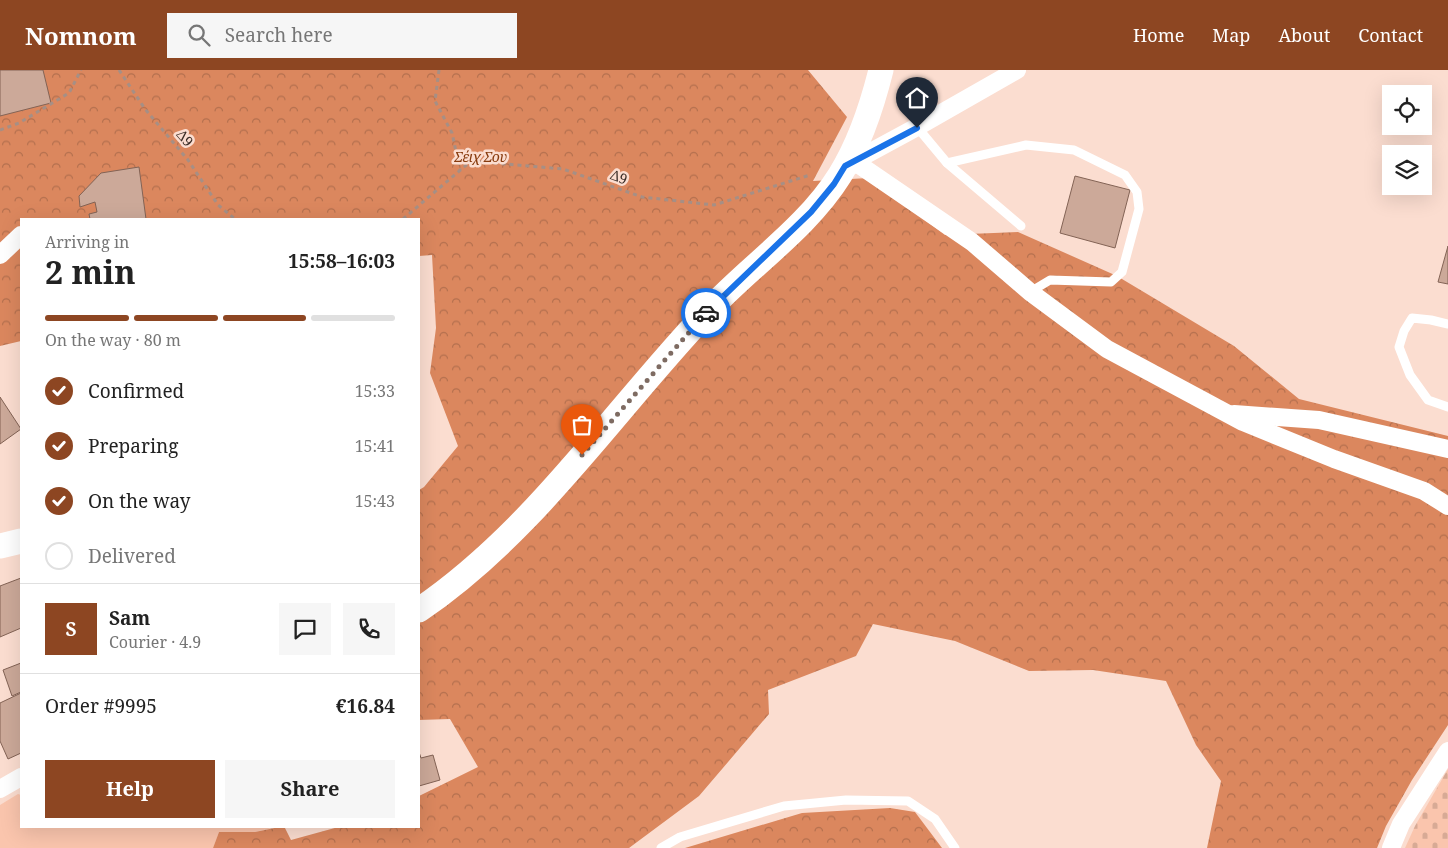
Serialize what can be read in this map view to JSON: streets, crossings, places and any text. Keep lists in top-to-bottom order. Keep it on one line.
{"streets":{"path":["Δ9"]},"parks":["Σέιχ Σου"],"page":{"header":"Nomnom","search":"Search here","nav":["Home","Map","About","Contact"],"heading":["2 min","Arriving in","15:58–16:03"],"panel":["Sam","Courier · 4.9","Order #9995","€16.84"],"bar":"On the way · 80 m","list":[["Confirmed","15:33"],["Preparing","15:41"],["On the way","15:43"],"Delivered"],"round":"S","buttons":["Help","Share"]}}
